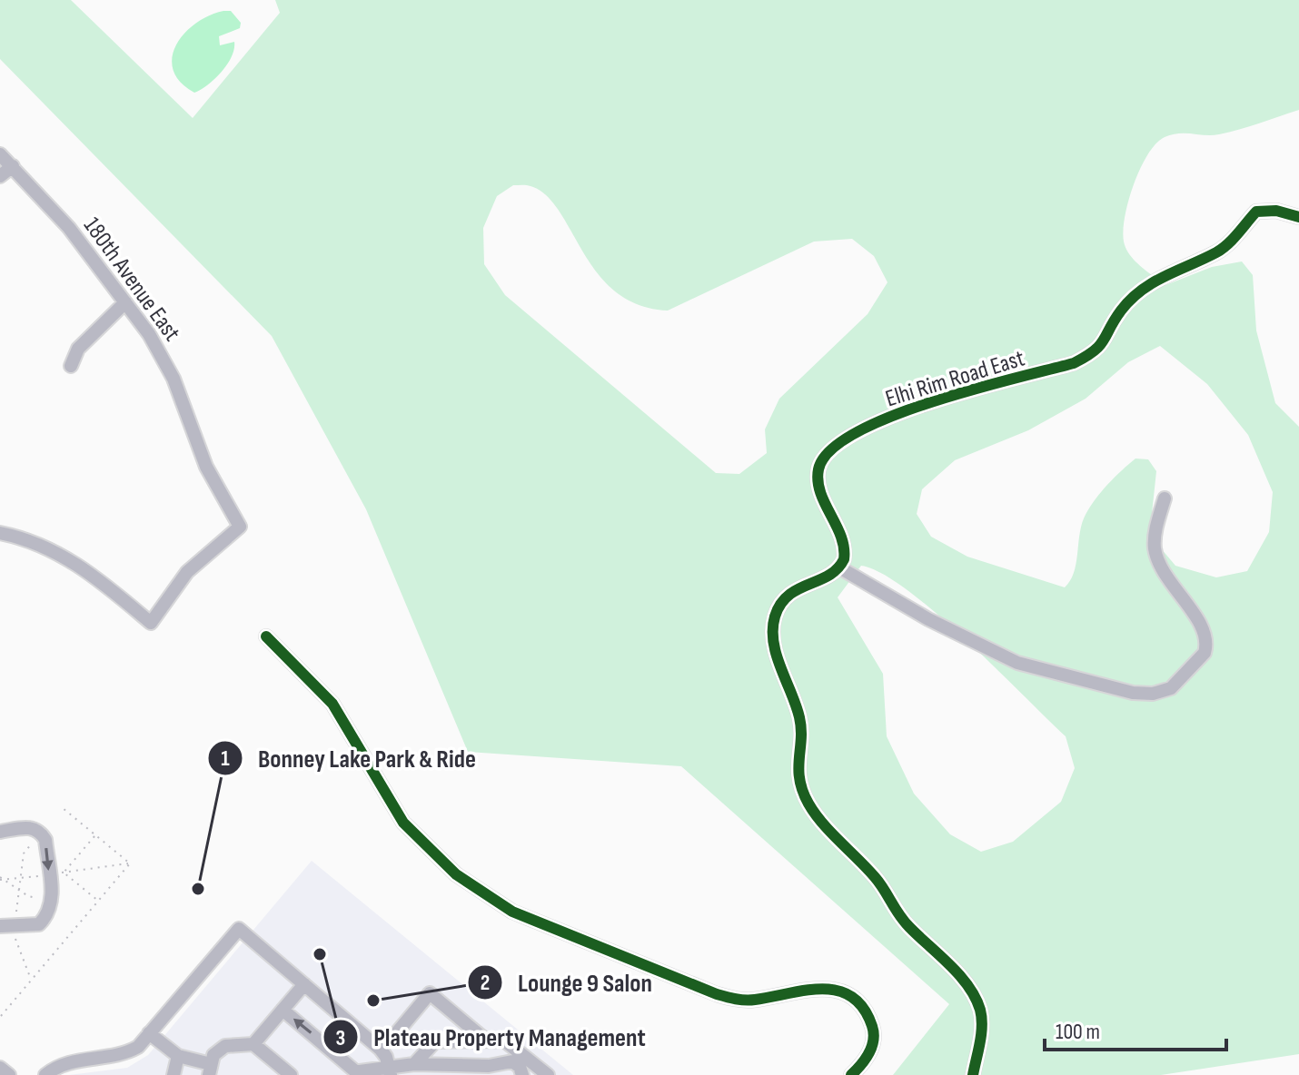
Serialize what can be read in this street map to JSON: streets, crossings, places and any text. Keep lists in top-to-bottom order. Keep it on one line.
{"streets":{"street":["180th Avenue East","Elhi Rim Road East"]},"places":["Bonney Lake Park & Ride","Plateau Property Management","Lounge 9 Salon"],"scale_bar":"100 m"}
